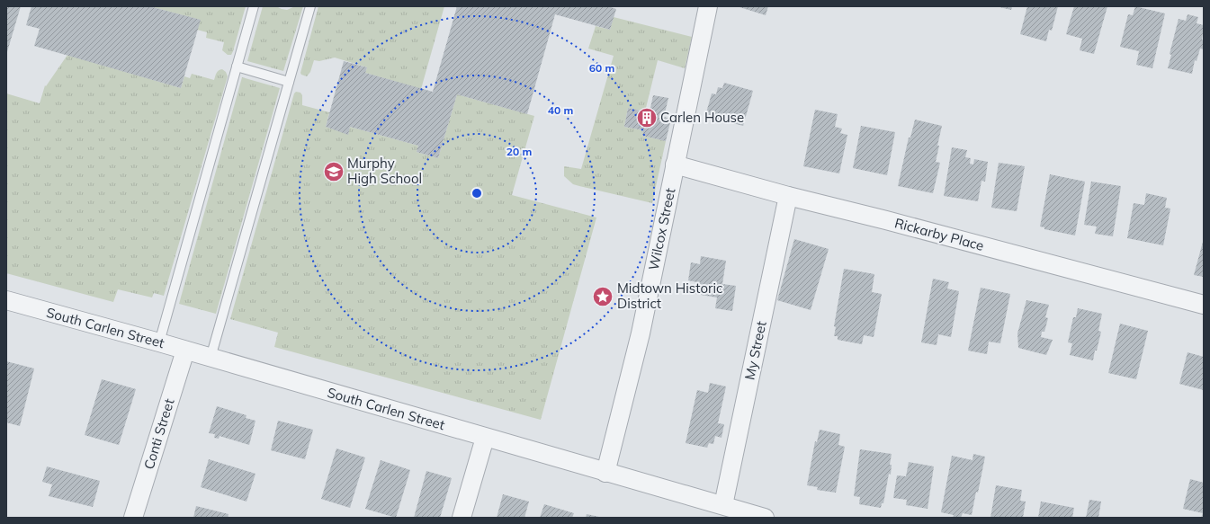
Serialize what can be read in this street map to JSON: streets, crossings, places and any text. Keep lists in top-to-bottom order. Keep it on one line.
{"streets":{"street":["Wilcox Street","Rickarby Place","South Carlen Street","My Street","Conti Street"]},"crossings":[["Wilcox Street","Rickarby Place"],["Wilcox Street","South Carlen Street"],["Rickarby Place","My Street"],["South Carlen Street","My Street"],["South Carlen Street","Conti Street"]],"places":{"building":["Carlen House"],"school or university":["Murphy High School"],"place":["Midtown Historic District"]},"rings":["60 m","40 m","20 m"]}
